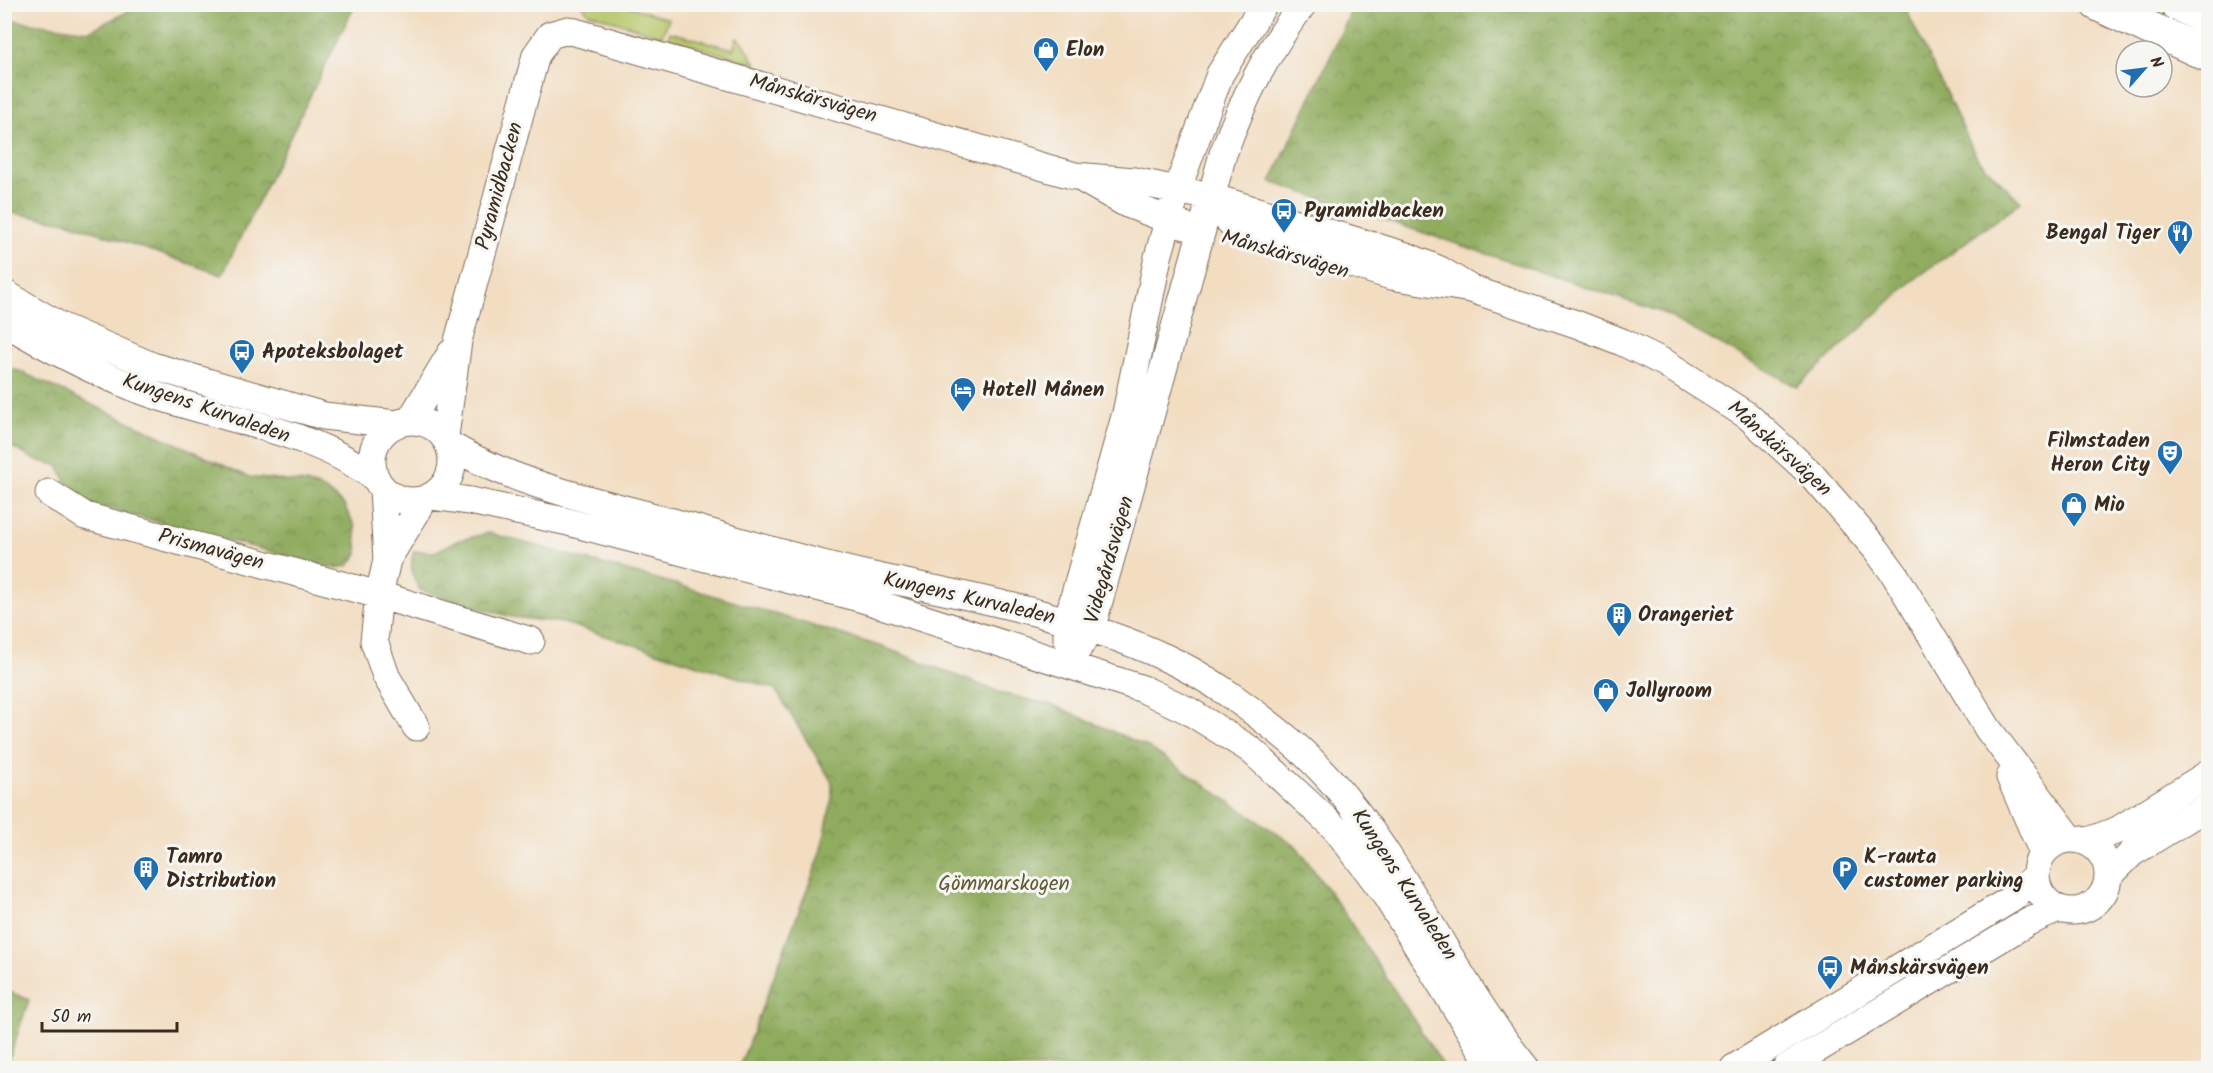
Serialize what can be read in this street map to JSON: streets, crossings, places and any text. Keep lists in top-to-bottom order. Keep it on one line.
{"streets":{"street":["Månskärsvägen","Pyramidbacken","Kungens Kurvaleden","Prismavägen","Videgårdsvägen"]},"crossings":[["Månskärsvägen","Pyramidbacken"],["Månskärsvägen","Videgårdsvägen"],["Pyramidbacken","Kungens Kurvaleden"],["Kungens Kurvaleden","Videgårdsvägen"]],"parks":["Gömmarskogen"],"places":{"shop":["Elon","Mio","Jollyroom"],"bus stop":["Pyramidbacken","Apoteksbolaget","Månskärsvägen"],"restaurant":["Bengal Tiger"],"hotel":["Hotell Månen"],"theatre":["Filmstaden Heron City"],"building":["Orangeriet","Tamro Distribution"],"parking":["K-rauta customer parking"]},"scale_bar":"50 m","north":"top right"}
